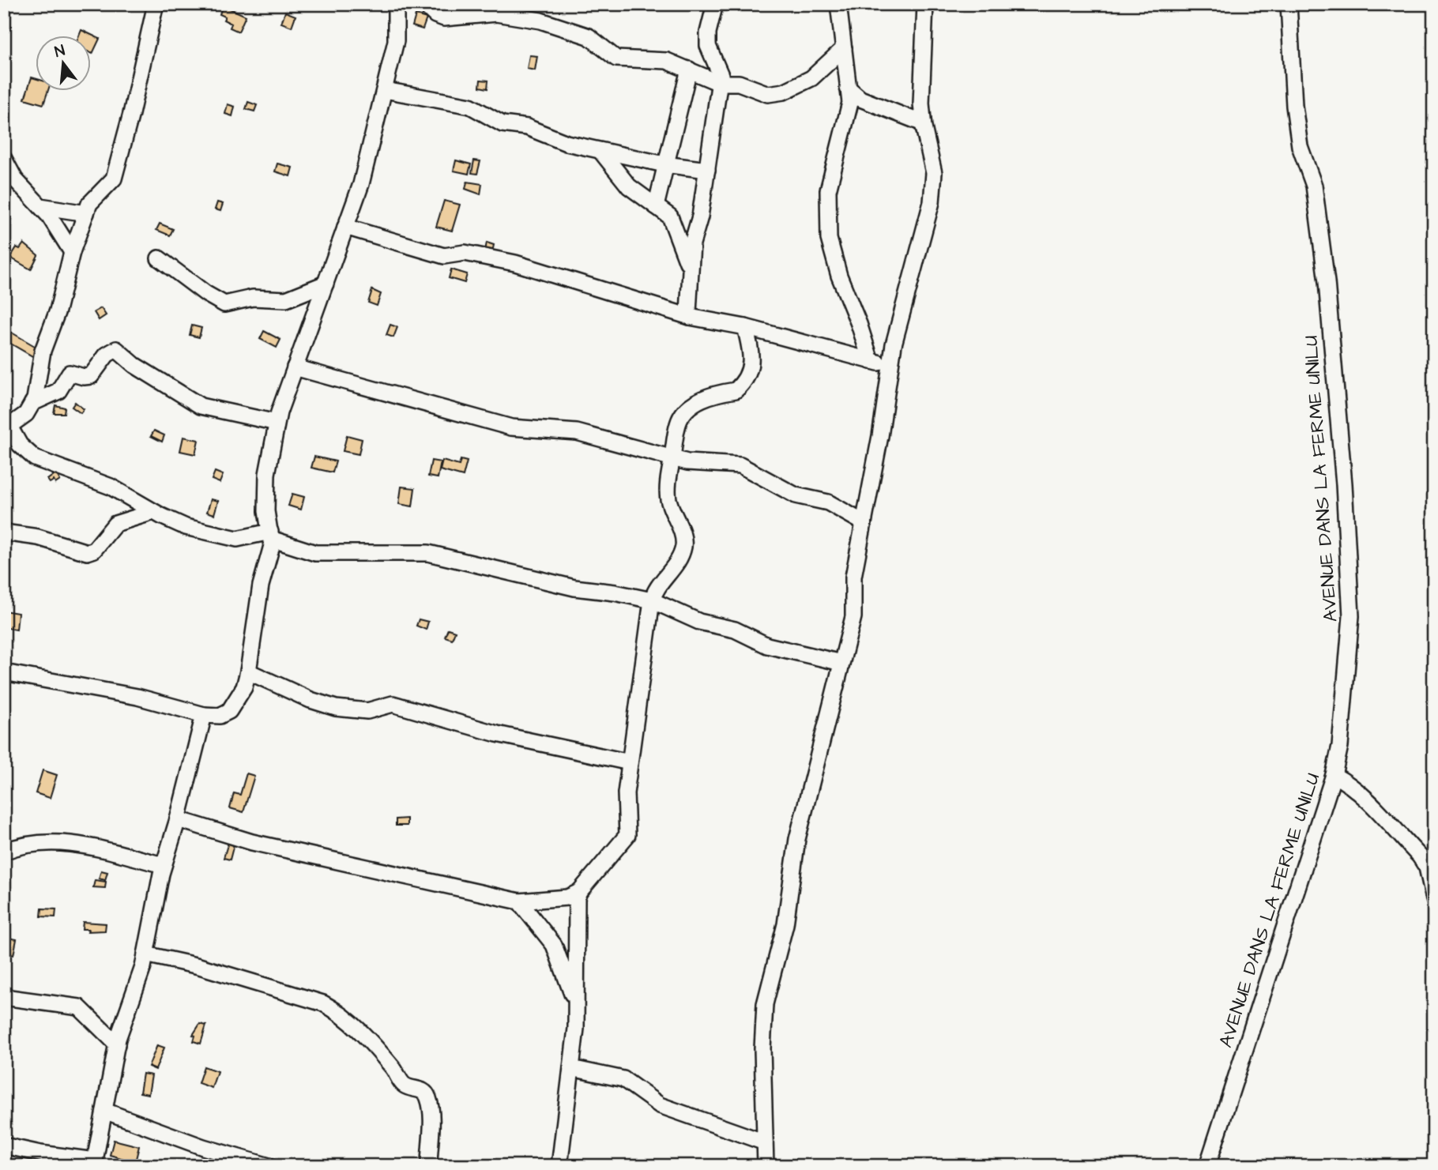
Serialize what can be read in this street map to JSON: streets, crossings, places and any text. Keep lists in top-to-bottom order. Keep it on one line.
{"streets":{"street":["AVENUE DANS LA FERME UNILU"]},"north":"top"}
